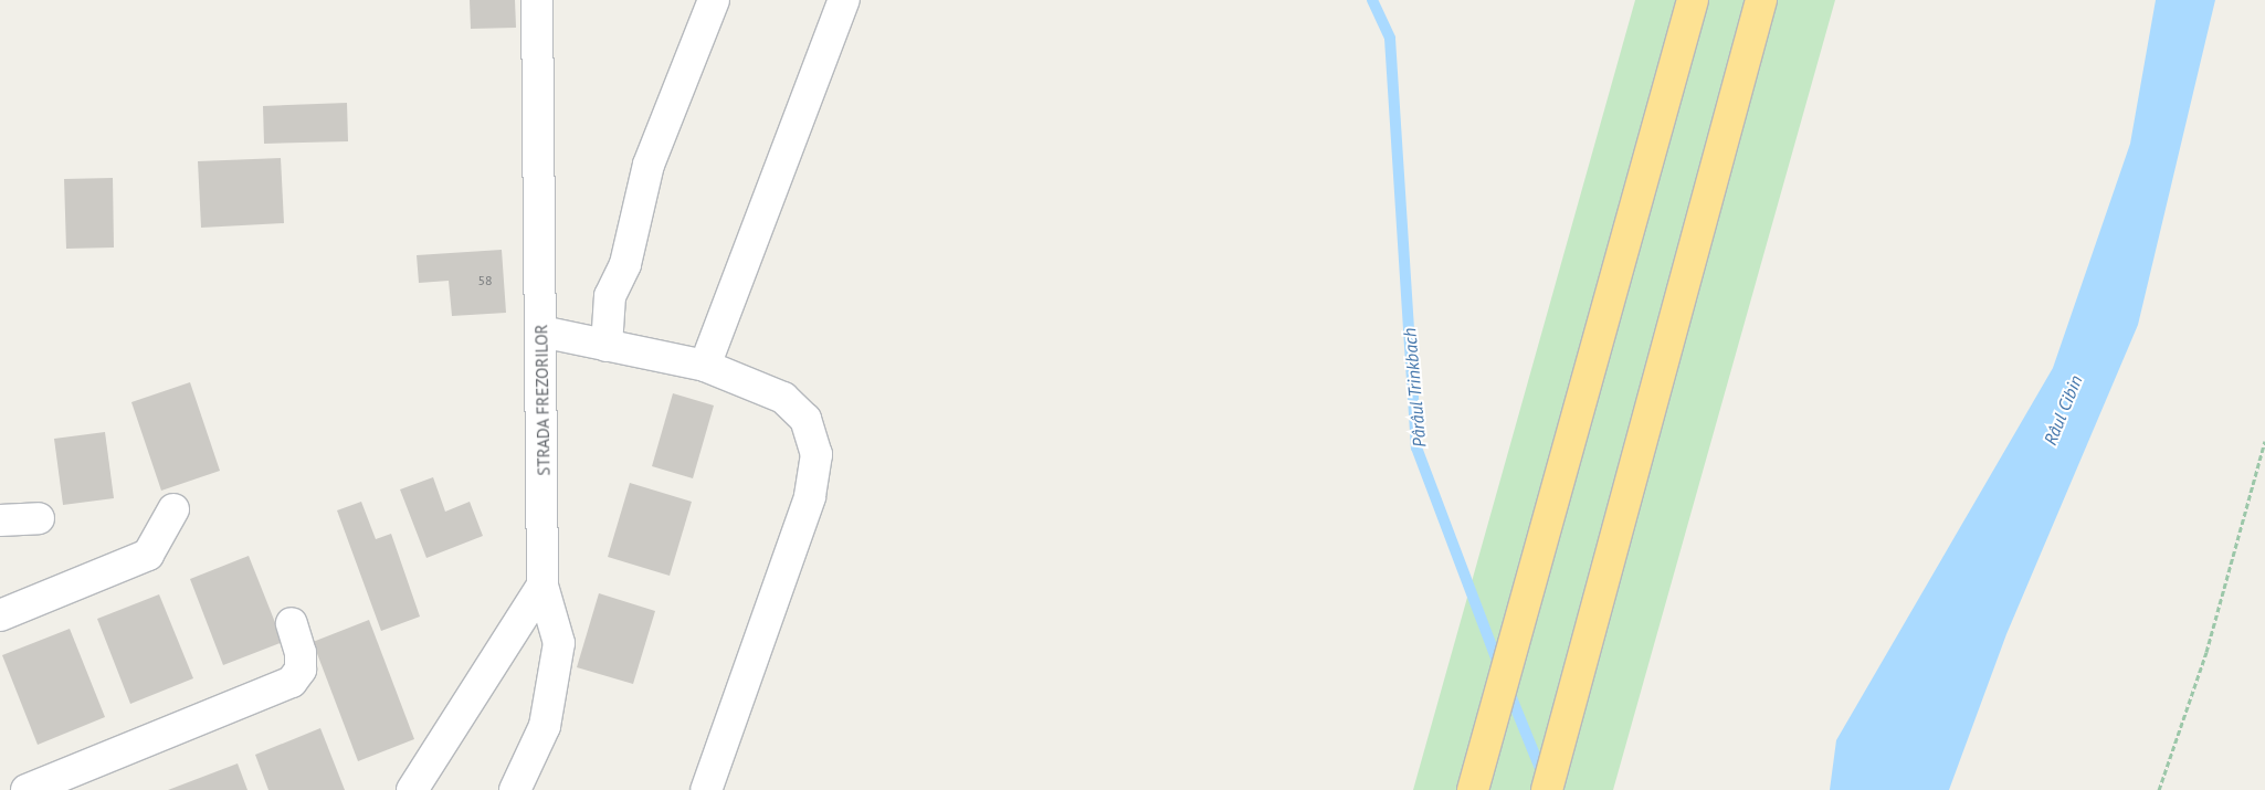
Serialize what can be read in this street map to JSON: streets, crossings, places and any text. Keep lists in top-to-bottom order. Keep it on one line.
{"streets":{"street":["STRADA FREZORILOR"]},"water":["Pârâul Trinkbach","Râul Cibin"],"house_numbers":["58"]}
